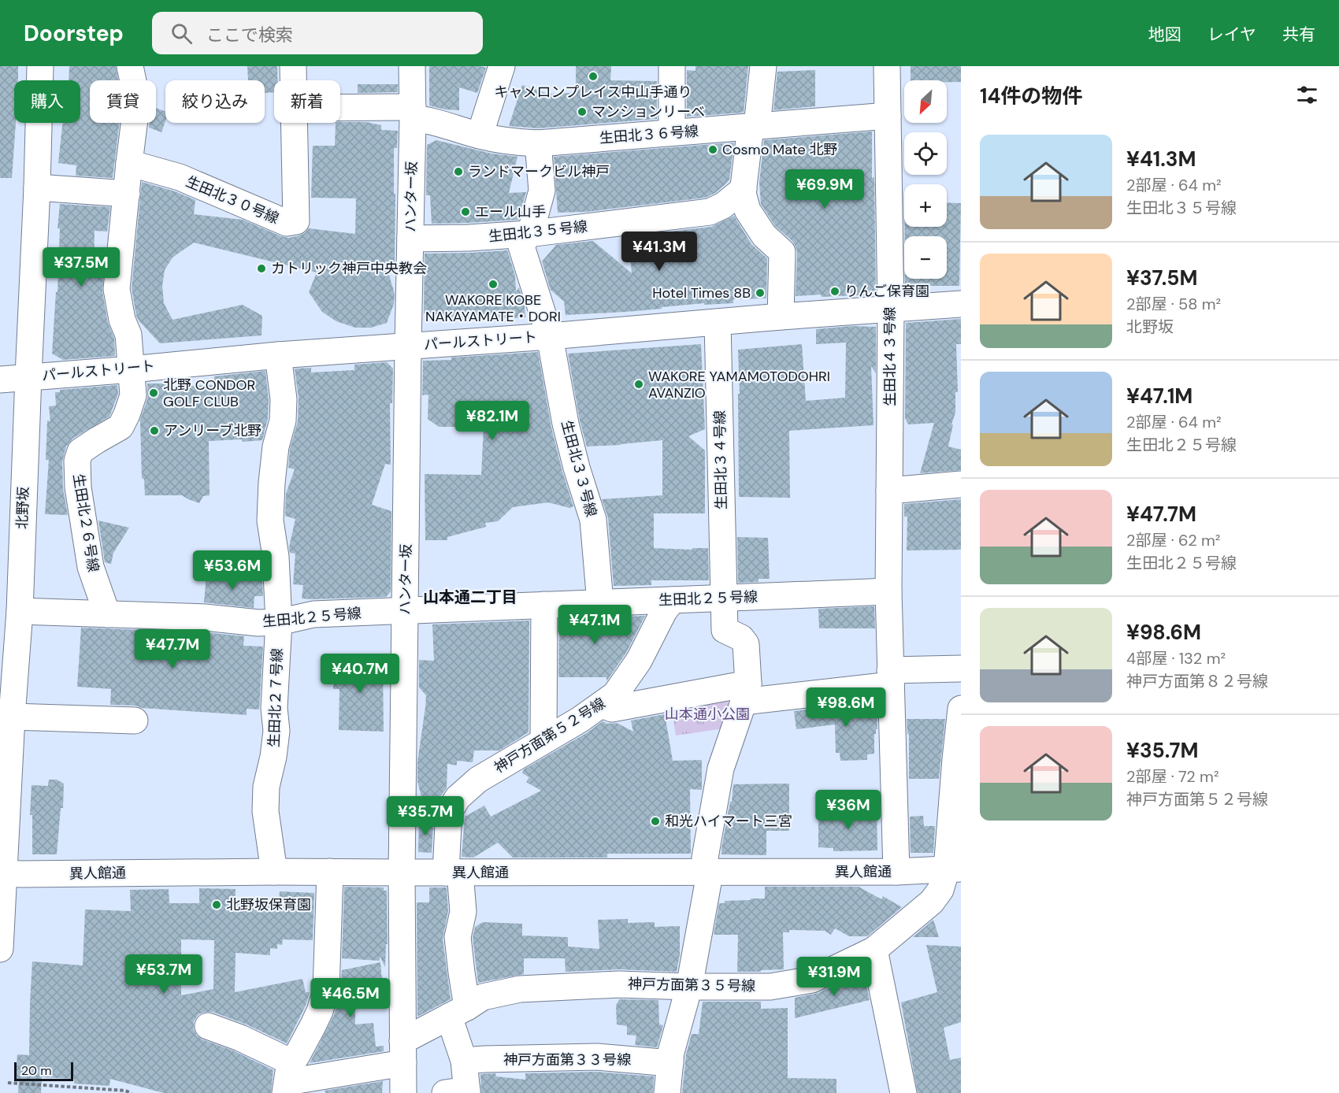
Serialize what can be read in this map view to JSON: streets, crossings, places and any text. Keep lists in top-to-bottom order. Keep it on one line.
{"streets":{"street":["生田北３６号線","ハンター坂","生田北３０号線","生田北３５号線","パールストリート","生田北４３号線","生田北３４号線","生田北３３号線","北野坂","生田北２６号線","生田北２５号線","生田北２７号線","神戸方面第５２号線","異人館通","神戸方面第３５号線","神戸方面第３３号線"]},"crossings":[["生田北３６号線","ハンター坂"],["生田北３６号線","生田北４３号線"],["生田北３６号線","生田北３３号線"],["ハンター坂","生田北３５号線"],["ハンター坂","パールストリート"],["ハンター坂","生田北２５号線"],["ハンター坂","異人館通"],["ハンター坂","神戸方面第３５号線"],["生田北３０号線","生田北２６号線"],["生田北３５号線","生田北３３号線"],["パールストリート","生田北４３号線"],["パールストリート","生田北３４号線"],["パールストリート","生田北３３号線"],["パールストリート","北野坂"],["パールストリート","生田北２６号線"],["パールストリート","生田北２７号線"],["生田北４３号線","生田北２５号線"],["生田北４３号線","異人館通"],["生田北３４号線","生田北２５号線"],["生田北３３号線","生田北２５号線"],["北野坂","生田北２５号線"],["北野坂","異人館通"],["生田北２６号線","生田北２５号線"],["生田北２５号線","生田北２７号線"],["生田北２５号線","神戸方面第５２号線"],["生田北２７号線","異人館通"],["神戸方面第５２号線","異人館通"],["神戸方面第５２号線","神戸方面第３５号線"],["神戸方面第５２号線","神戸方面第３３号線"],["異人館通","神戸方面第３５号線"]],"districts":["山本通二丁目"],"parks":["山本通小公園"],"places":["キャメロンプレイス中山手通り","マンションリーベ","Cosmo Mate 北野","ランドマークビル神戸","エール山手","カトリック神戸中央教会","WAKORE KOBE NAKAYAMATE・DORI","りんご保育園","Hotel Times 8B","WAKORE YAMAMOTODOHRI AVANZIO","北野 CONDOR GOLF CLUB","アンリーブ北野","和光ハイマート三宮","北野坂保育園"],"scale_bar":"20 m","north":"bottom left","page":{"header":"Doorstep","search":"ここで検索","nav":["地図","レイヤ","共有"],"heading":"14件の物件","map_buttons":["+","−"],"chip":["購入","賃貸","絞り込み","新着"],"list":[{"name":"¥41.3M","note":"2部屋 · 64 m² · 生田北３５号線"},{"name":"¥37.5M","note":"2部屋 · 58 m² · 北野坂"},{"name":"¥47.1M","note":"2部屋 · 64 m² · 生田北２５号線"},{"name":"¥47.7M","note":"2部屋 · 62 m² · 生田北２５号線"},{"name":"¥98.6M","note":"4部屋 · 132 m² · 神戸方面第８２号線"},{"name":"¥35.7M","note":"2部屋 · 72 m² · 神戸方面第５２号線"}],"price":["¥69.9M","¥41.3M","¥37.5M","¥82.1M","¥53.6M","¥47.1M","¥47.7M","¥40.7M","¥98.6M","¥36M","¥35.7M","¥53.7M","¥31.9M","¥46.5M"],"scale":"20 m"}}
